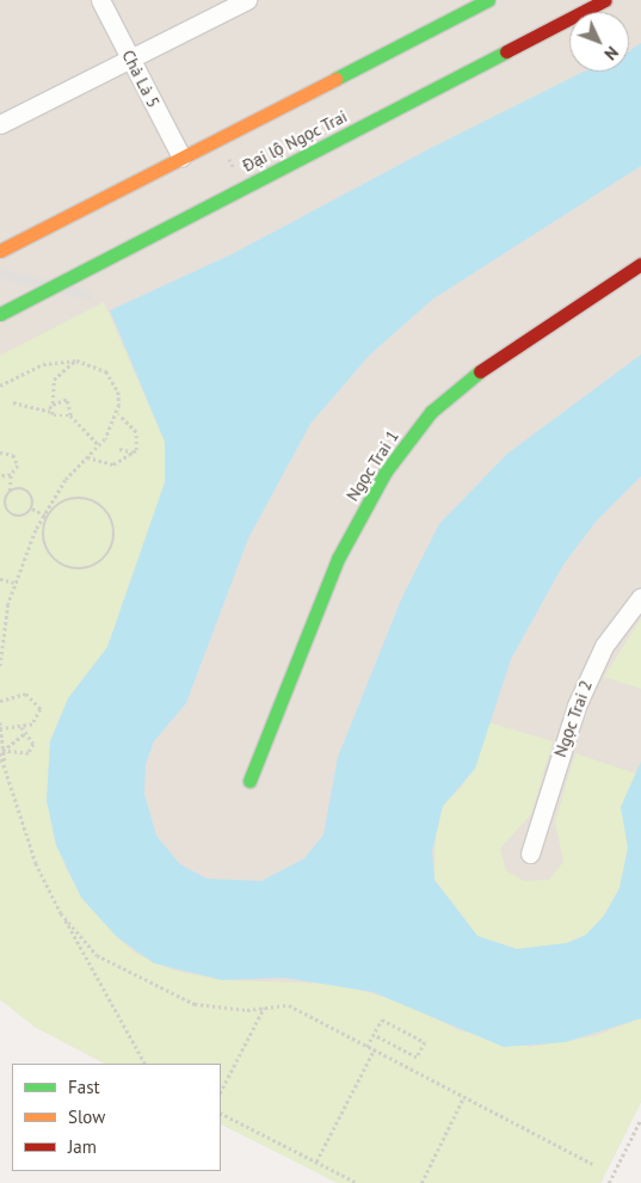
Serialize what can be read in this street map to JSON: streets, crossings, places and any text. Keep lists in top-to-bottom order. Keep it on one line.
{"streets":{"main road":["Đại lộ Ngọc Trai","Ngọc Trai 1"],"street":["Chà Là 5","Ngọc Trai 2"]},"legend":["Fast","Slow","Jam"],"north":"bottom right"}
